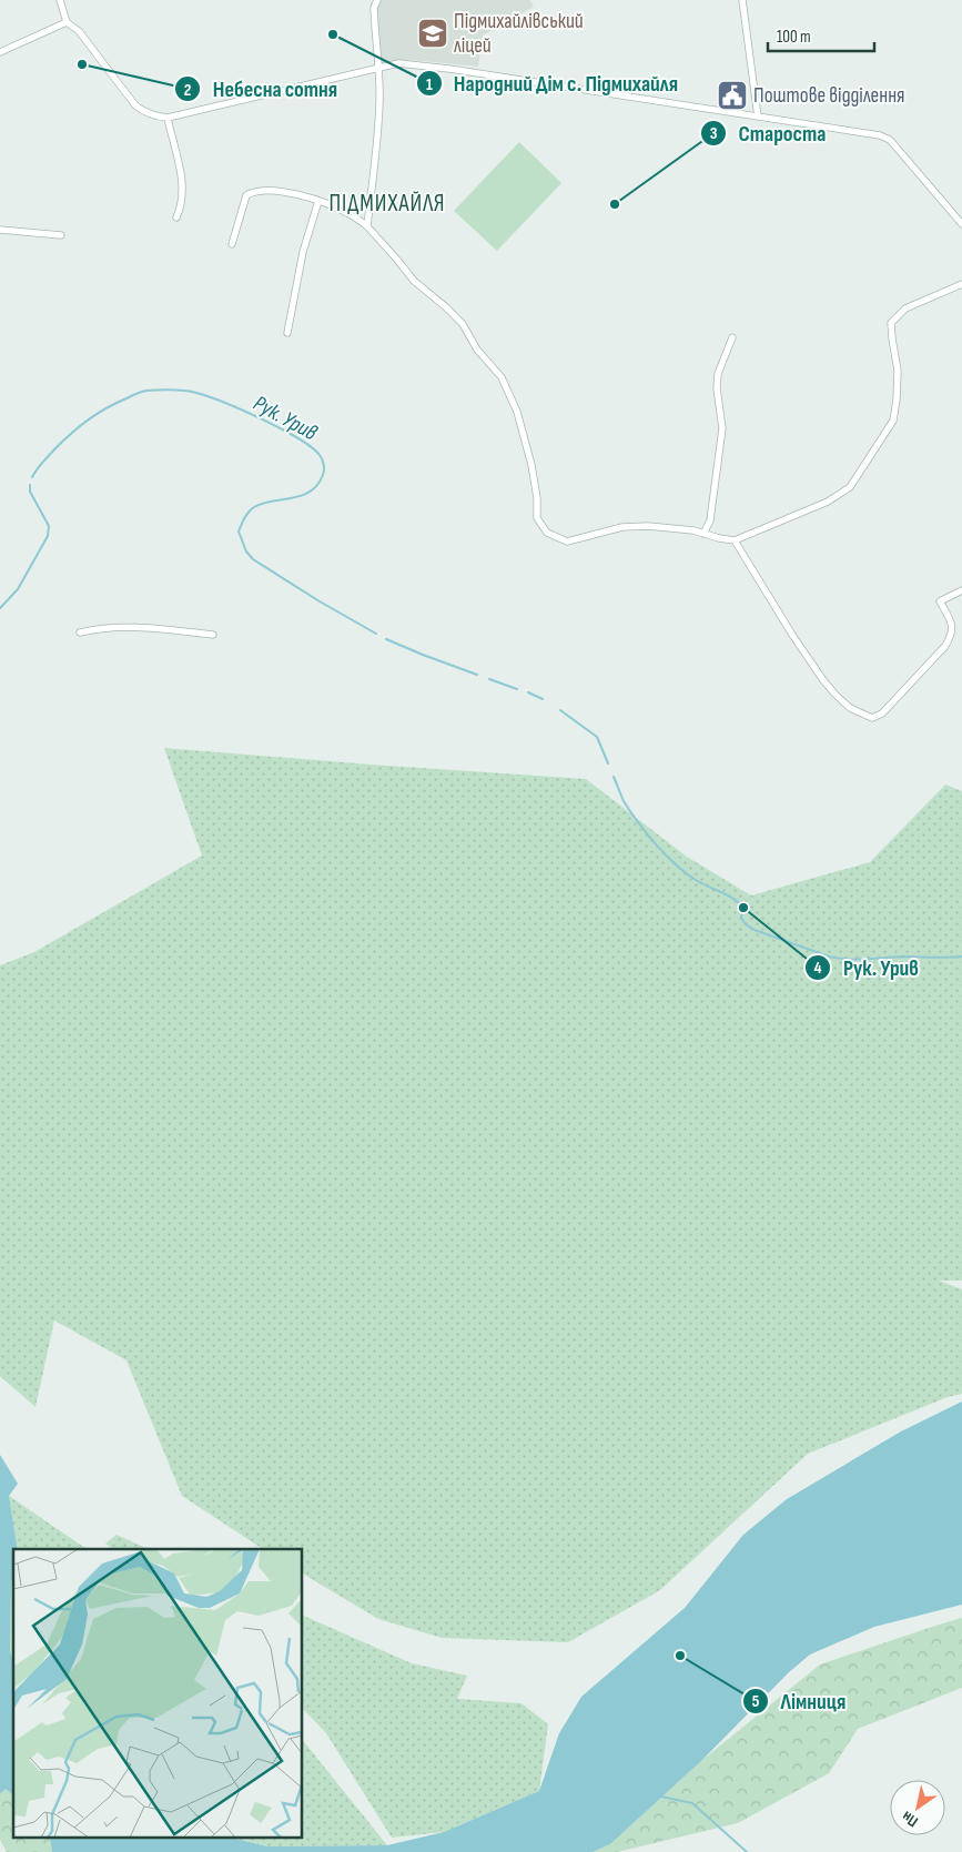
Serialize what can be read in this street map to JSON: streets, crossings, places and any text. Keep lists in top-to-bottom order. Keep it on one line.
{"districts":["ПІДМИХАЙЛЯ"],"water":["Рук. Урив"],"places":{"school or university":["Підмихайлівський ліцей"],"other":["Народний Дім с. Підмихайля","Небесна сотня","Староста","Рук. Урив","Лімниця"],"public building":["Поштове відділення"]},"scale_bar":"100 m","north":"bottom left"}
